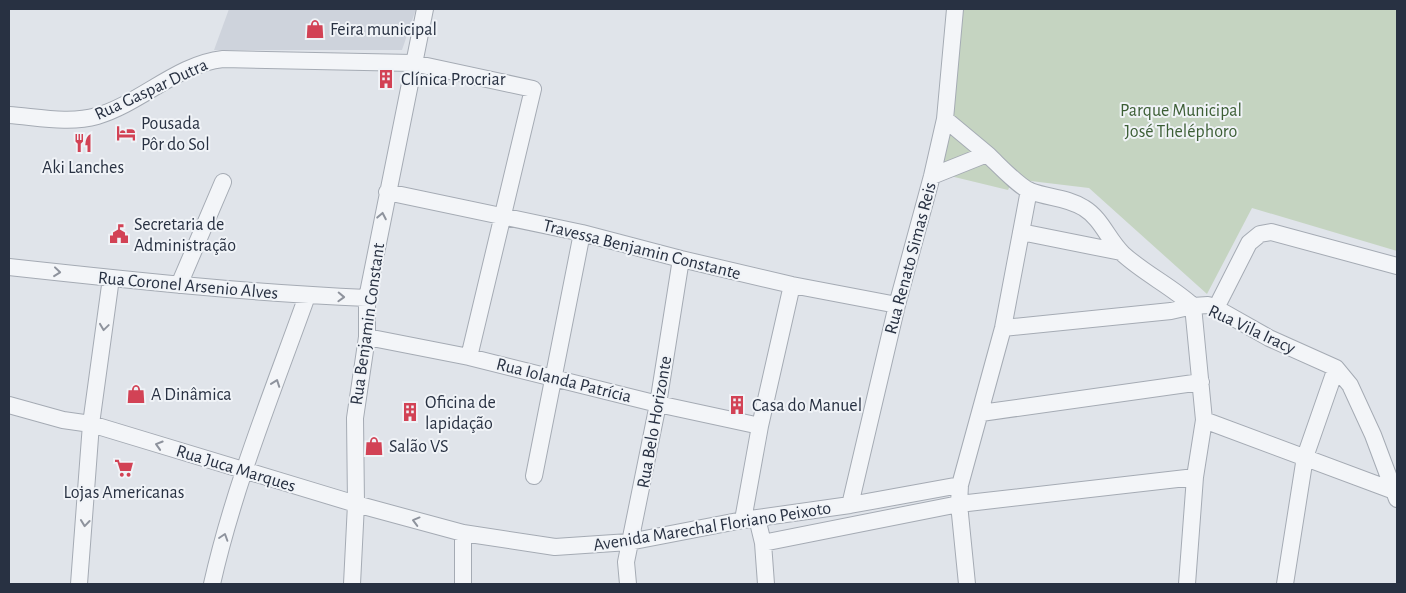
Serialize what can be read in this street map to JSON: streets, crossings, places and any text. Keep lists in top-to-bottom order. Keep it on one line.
{"streets":{"street":["Rua Gaspar Dutra","Travessa Benjamin Constante","Rua Renato Simas Reis","Rua Coronel Arsenio Alves","Rua Benjamin Constant","Rua Vila Iracy","Rua Iolanda Patrícia","Rua Belo Horizonte","Rua Juca Marques","Avenida Marechal Floriano Peixoto"]},"crossings":[["Rua Gaspar Dutra","Travessa Benjamin Constante"],["Rua Gaspar Dutra","Rua Benjamin Constant"],["Travessa Benjamin Constante","Rua Renato Simas Reis"],["Travessa Benjamin Constante","Rua Benjamin Constant"],["Travessa Benjamin Constante","Rua Belo Horizonte"],["Rua Renato Simas Reis","Avenida Marechal Floriano Peixoto"],["Rua Coronel Arsenio Alves","Rua Benjamin Constant"],["Rua Benjamin Constant","Rua Iolanda Patrícia"],["Rua Benjamin Constant","Rua Juca Marques"],["Rua Iolanda Patrícia","Rua Belo Horizonte"],["Rua Belo Horizonte","Avenida Marechal Floriano Peixoto"],["Rua Juca Marques","Avenida Marechal Floriano Peixoto"]],"one_way":["Rua Coronel Arsenio Alves","Rua Juca Marques"],"parks":["Parque Municipal José Theléphoro"],"places":{"shop":["Feira municipal","A Dinâmica","Salão VS"],"building":["Clínica Procriar","Casa do Manuel","Oficina de lapidação"],"hotel":["Pousada Pôr do Sol"],"restaurant":["Aki Lanches"],"public building":["Secretaria de Administração"],"supermarket":["Lojas Americanas"]}}
